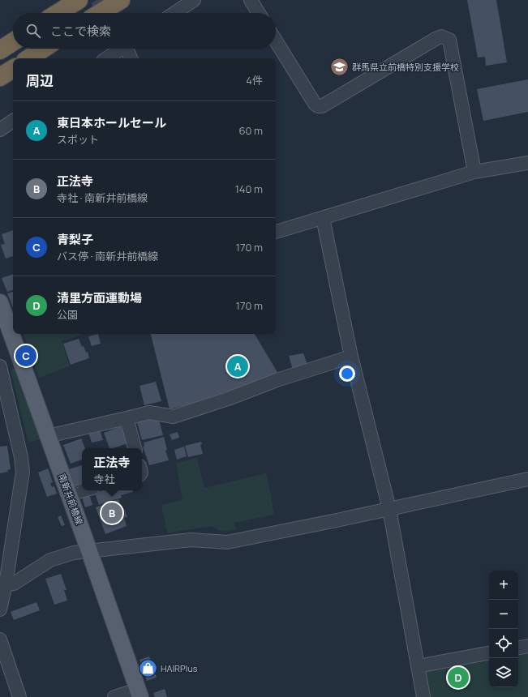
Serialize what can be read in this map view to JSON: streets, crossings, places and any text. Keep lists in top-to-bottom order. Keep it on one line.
{"streets":{"main road":["南新井前橋線"]},"places":{"school or university":["群馬県立前橋特別支援学校"],"shop":["HAIRPlus"]},"page":{"search":"ここで検索","heading":["周辺","4件"],"list":[{"mark":"A","name":"東日本ホールセール","note":"スポット","value":"60 m"},{"mark":"B","name":"正法寺","note":"寺社 · 南新井前橋線","value":"140 m"},{"mark":"C","name":"青梨子","note":"バス停 · 南新井前橋線","value":"170 m"},{"mark":"D","name":"清里方面運動場","note":"公園","value":"170 m"}],"pins":["C","A","B","D"],"popup":["正法寺","寺社"],"map_buttons":["+","−"]}}
